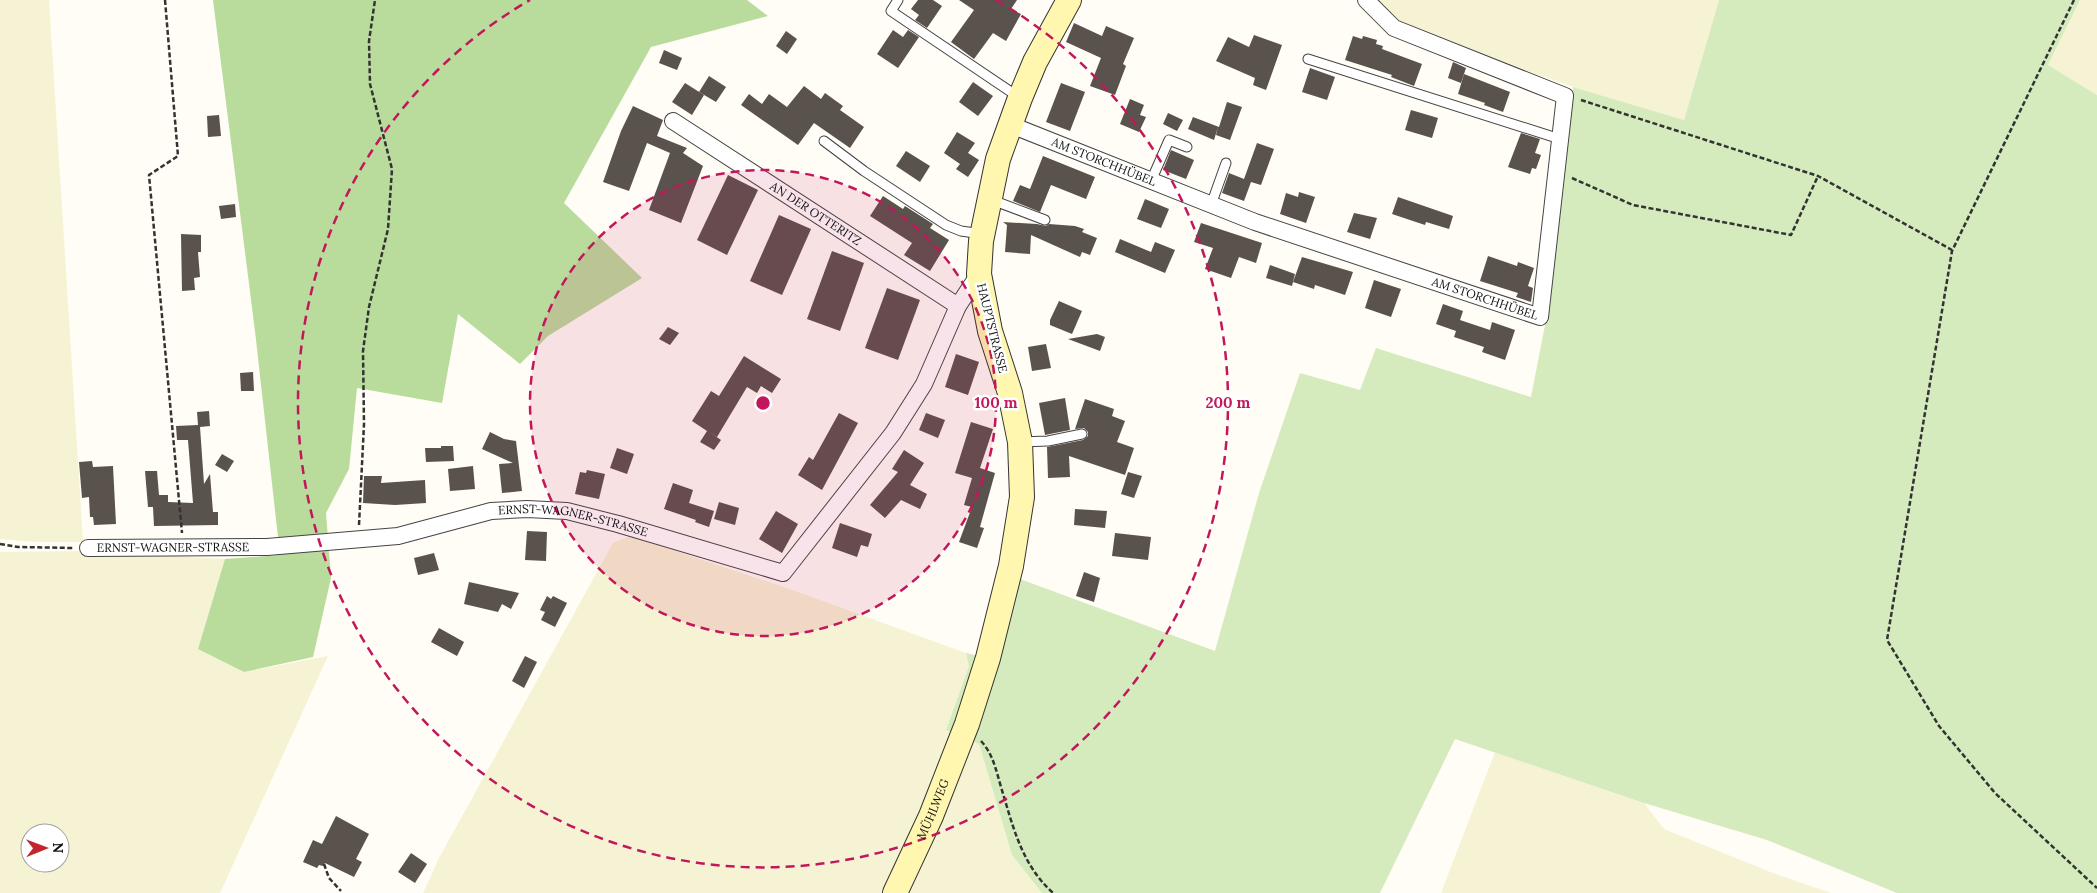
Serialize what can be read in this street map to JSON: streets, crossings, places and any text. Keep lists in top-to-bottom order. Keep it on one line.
{"streets":{"street":["AM STORCHHÜBEL","AN DER OTTERITZ","HAUPTSTRASSE","ERNST-WAGNER-STRASSE","MÜHLWEG"]},"crossings":[["AM STORCHHÜBEL","HAUPTSTRASSE"],["AN DER OTTERITZ","ERNST-WAGNER-STRASSE"],["HAUPTSTRASSE","ERNST-WAGNER-STRASSE"],["HAUPTSTRASSE","MÜHLWEG"]],"north":"right","rings":["100 m","200 m"]}
